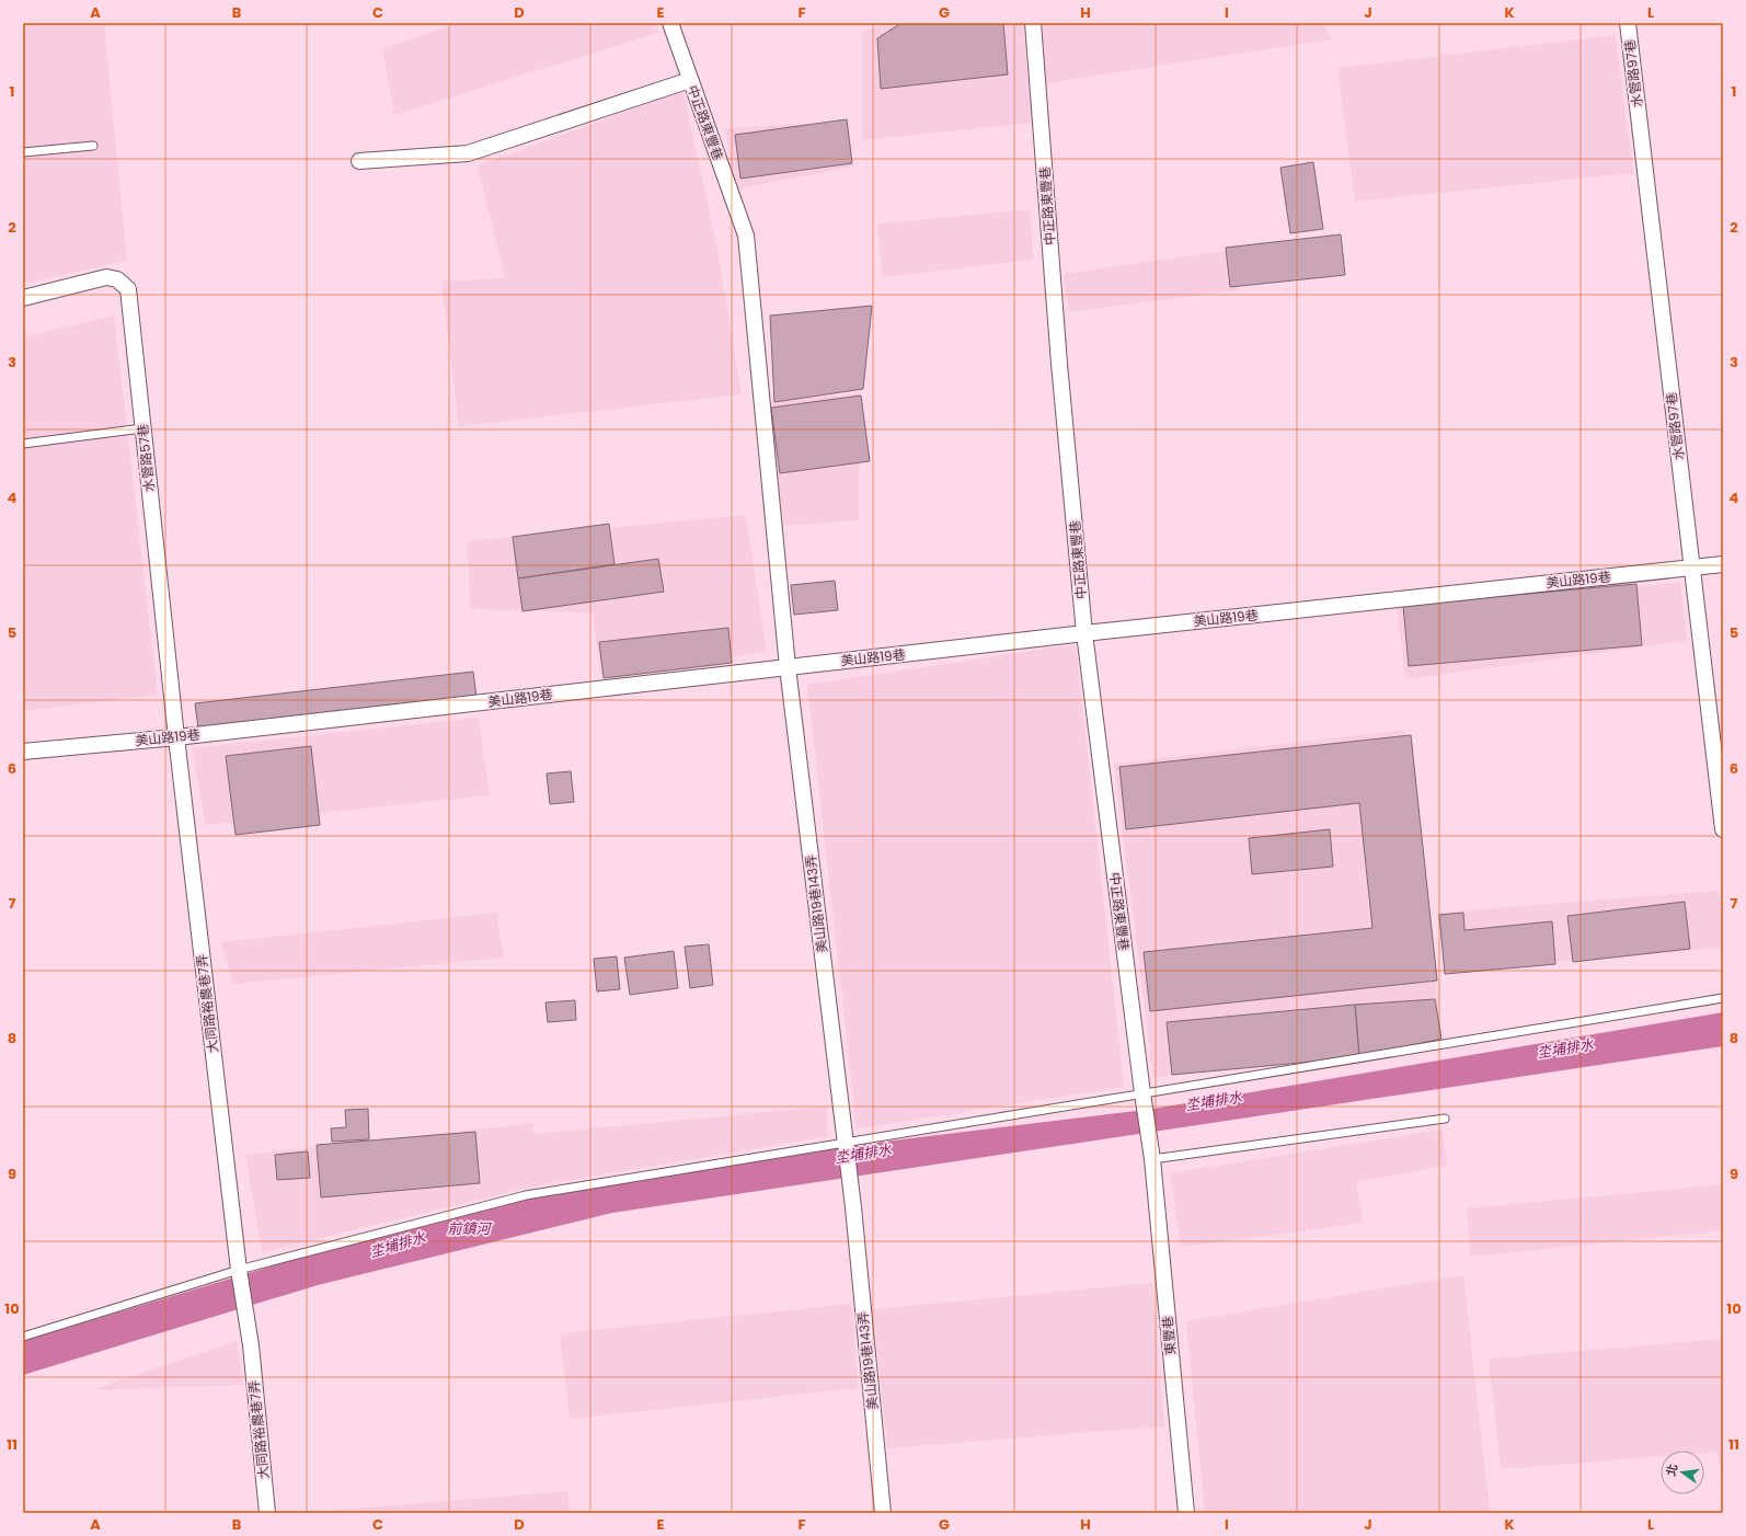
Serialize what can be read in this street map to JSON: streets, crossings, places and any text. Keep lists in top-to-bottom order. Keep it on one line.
{"streets":{"street":["水管路97巷","中正路東豐巷","水管路57巷","美山路19巷","美山路19巷143弄","大同路裕農巷7弄","東豐巷"]},"crossings":[["水管路97巷","美山路19巷"],["中正路東豐巷","美山路19巷"],["中正路東豐巷","美山路19巷143弄"],["中正路東豐巷","東豐巷"],["水管路57巷","美山路19巷"],["水管路57巷","大同路裕農巷7弄"],["美山路19巷","美山路19巷143弄"],["美山路19巷","大同路裕農巷7弄"]],"water":["坔埔排水","前鎮河"],"north":"left","grid":{"columns":["A","B","C","D","E","F","G","H","I","J","K","L"],"rows":["1","2","3","4","5","6","7","8","9","10","11"]}}
